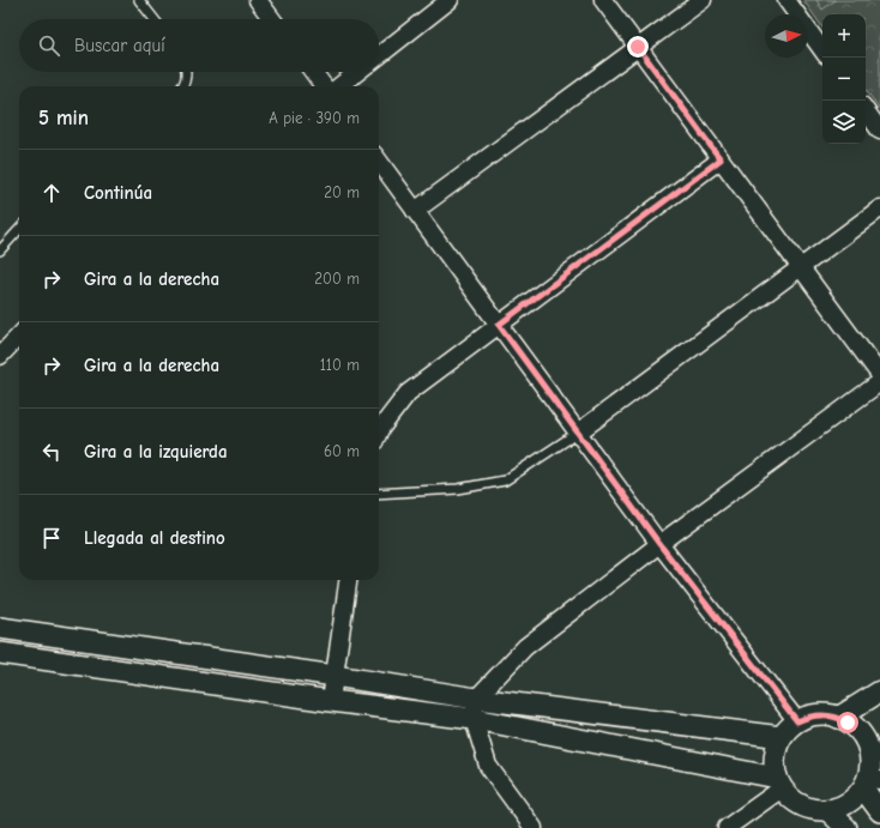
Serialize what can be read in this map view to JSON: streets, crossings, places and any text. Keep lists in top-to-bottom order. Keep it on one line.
{"north":"right","page":{"map_buttons":["+","−"],"search":"Buscar aquí","heading":["5 min","A pie · 390 m"],"list":[["Continúa","20 m"],["Gira a la derecha","200 m"],["Gira a la derecha","110 m"],["Gira a la izquierda","60 m"],"Llegada al destino"]}}
